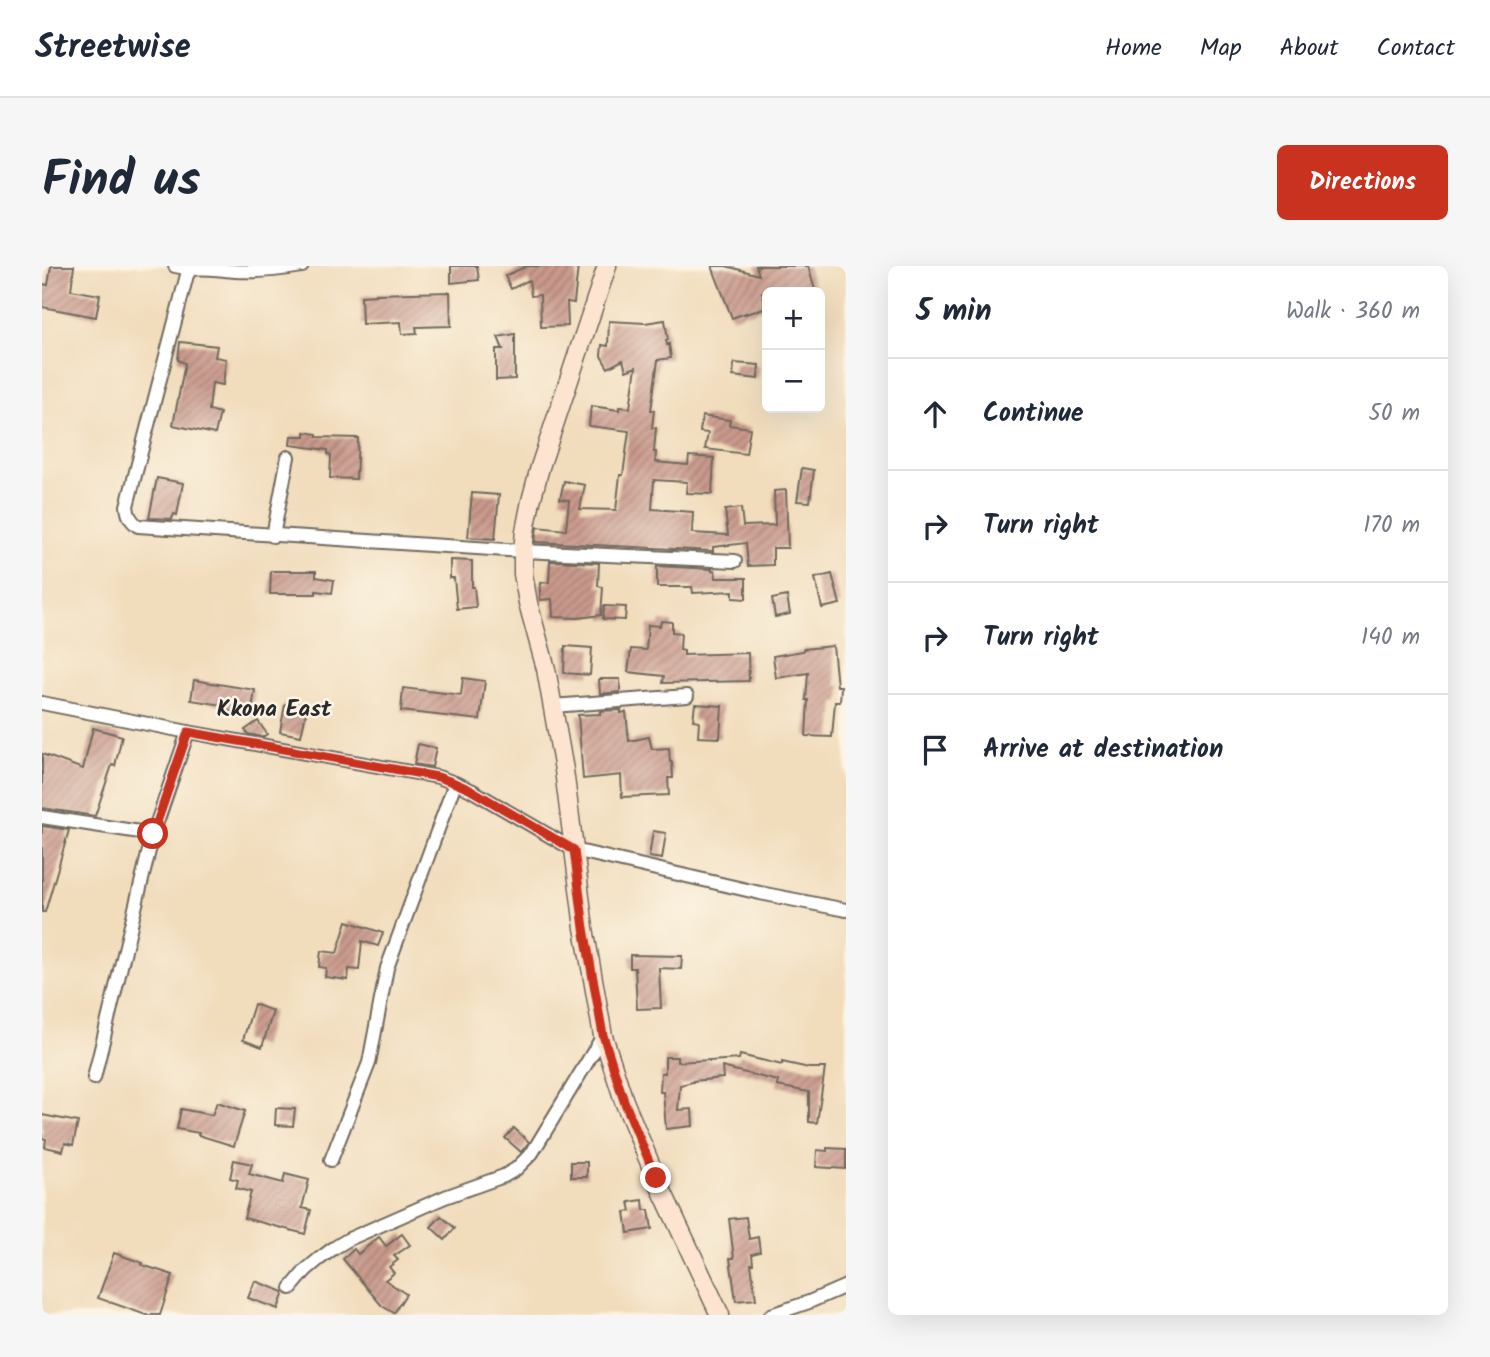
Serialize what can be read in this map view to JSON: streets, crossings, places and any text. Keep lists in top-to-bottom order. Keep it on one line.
{"districts":["Kkona East"],"page":{"header":"Streetwise","nav":["Home","Map","About","Contact"],"title":"Find us","buttons":"Directions","heading":["5 min","Walk · 360 m"],"map_buttons":["+","−"],"list":[["Continue","50 m"],["Turn right","170 m"],["Turn right","140 m"],"Arrive at destination"]}}
